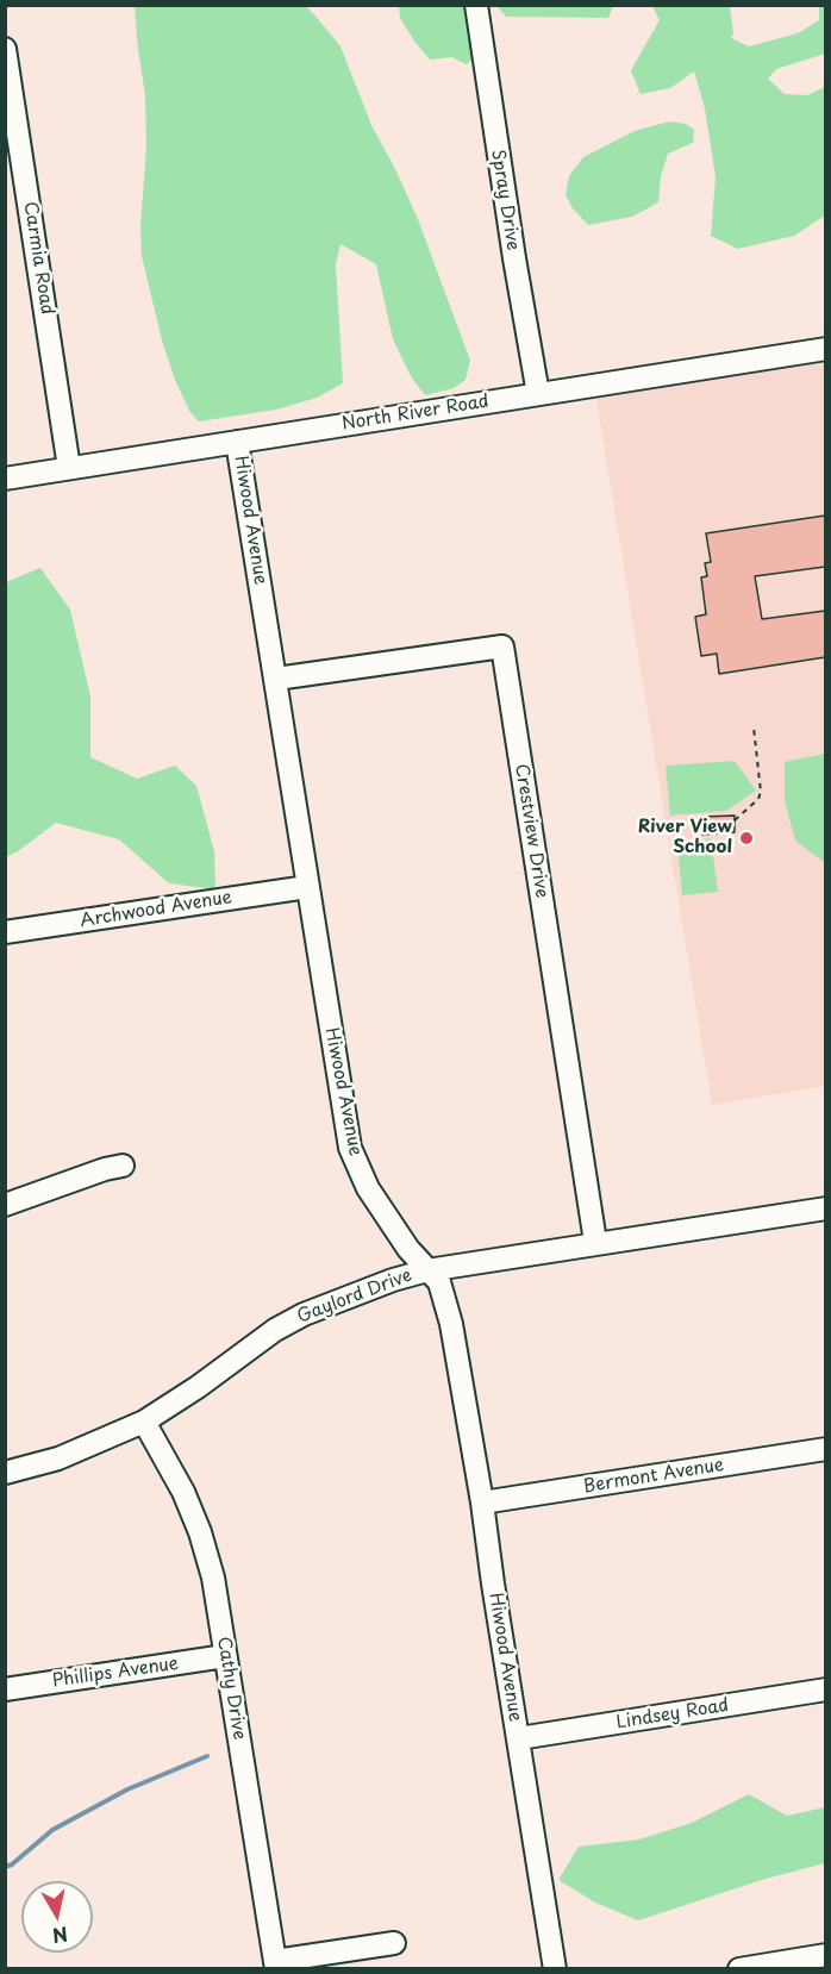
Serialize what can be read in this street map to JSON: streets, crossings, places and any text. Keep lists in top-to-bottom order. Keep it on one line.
{"streets":{"street":["Spray Drive","Carmia Road","North River Road","Hiwood Avenue","Crestview Drive","Archwood Avenue","Gaylord Drive","Bermont Avenue","Phillips Avenue","Cathy Drive","Lindsey Road"]},"crossings":[["Spray Drive","North River Road"],["Carmia Road","North River Road"],["North River Road","Hiwood Avenue"],["Hiwood Avenue","Crestview Drive"],["Hiwood Avenue","Archwood Avenue"],["Hiwood Avenue","Gaylord Drive"],["Hiwood Avenue","Bermont Avenue"],["Hiwood Avenue","Lindsey Road"],["Crestview Drive","Gaylord Drive"],["Gaylord Drive","Cathy Drive"],["Phillips Avenue","Cathy Drive"]],"places":["River View School"],"north":"bottom"}
